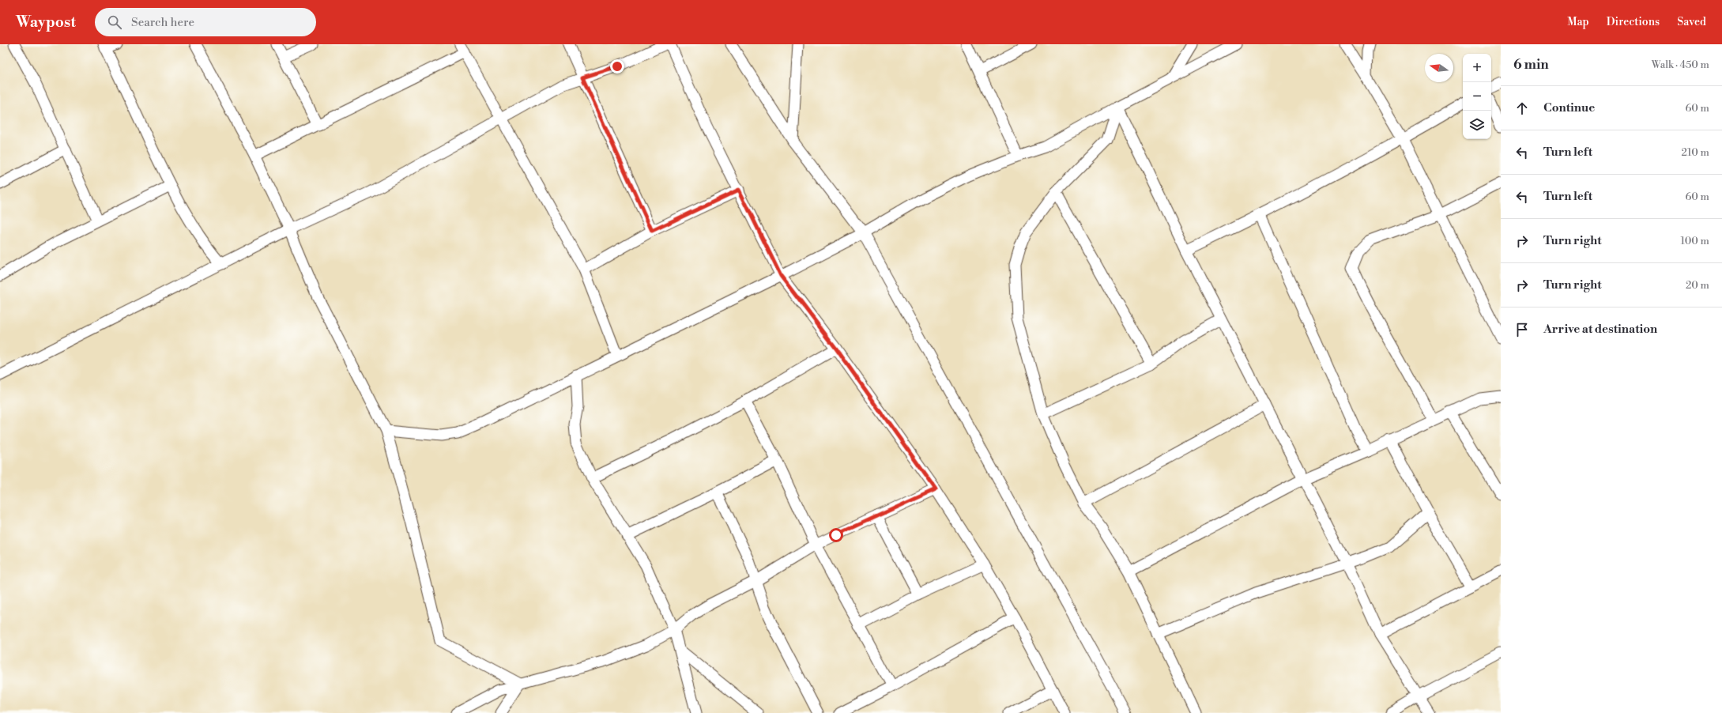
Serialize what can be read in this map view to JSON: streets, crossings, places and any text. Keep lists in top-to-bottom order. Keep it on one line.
{"north":"left","page":{"header":"Waypost","search":"Search here","nav":["Map","Directions","Saved"],"heading":["6 min","Walk · 450 m"],"map_buttons":["+","−"],"list":[["Continue","60 m"],["Turn left","210 m"],["Turn left","60 m"],["Turn right","100 m"],["Turn right","20 m"],"Arrive at destination"]}}
